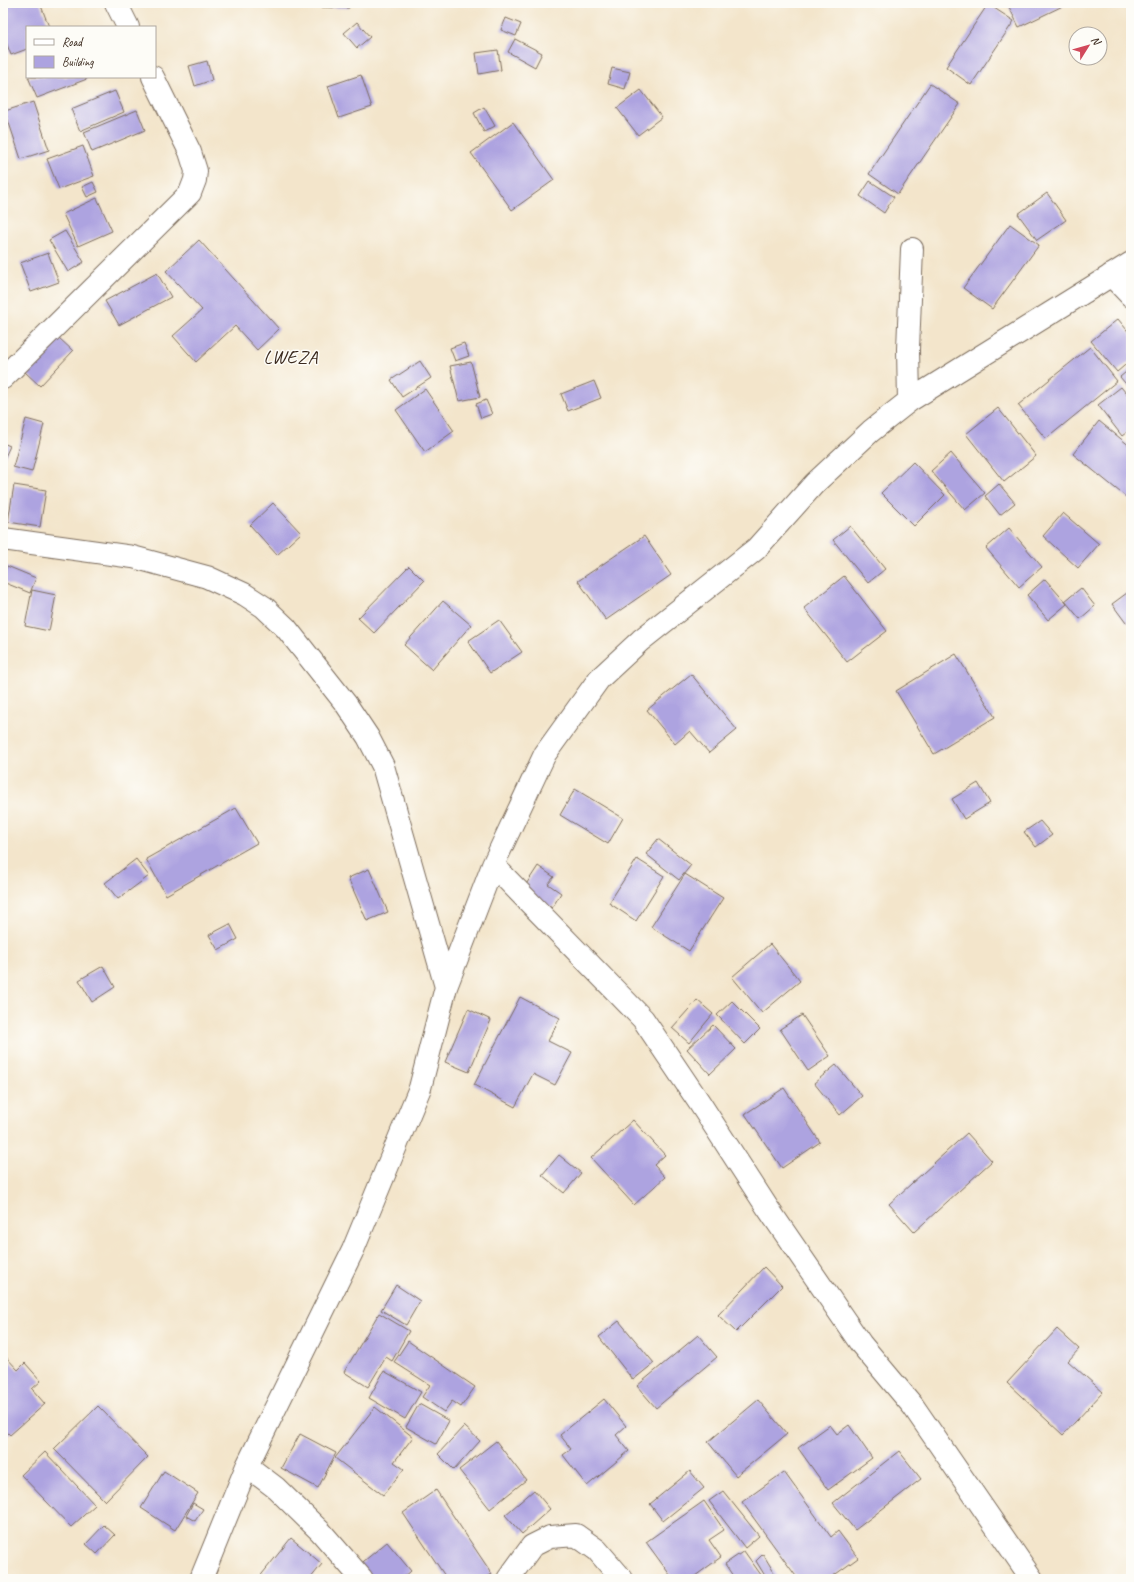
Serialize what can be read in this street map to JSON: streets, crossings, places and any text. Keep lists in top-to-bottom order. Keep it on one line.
{"districts":["LWEZA"],"legend":["Road","Building"],"north":"top right"}
